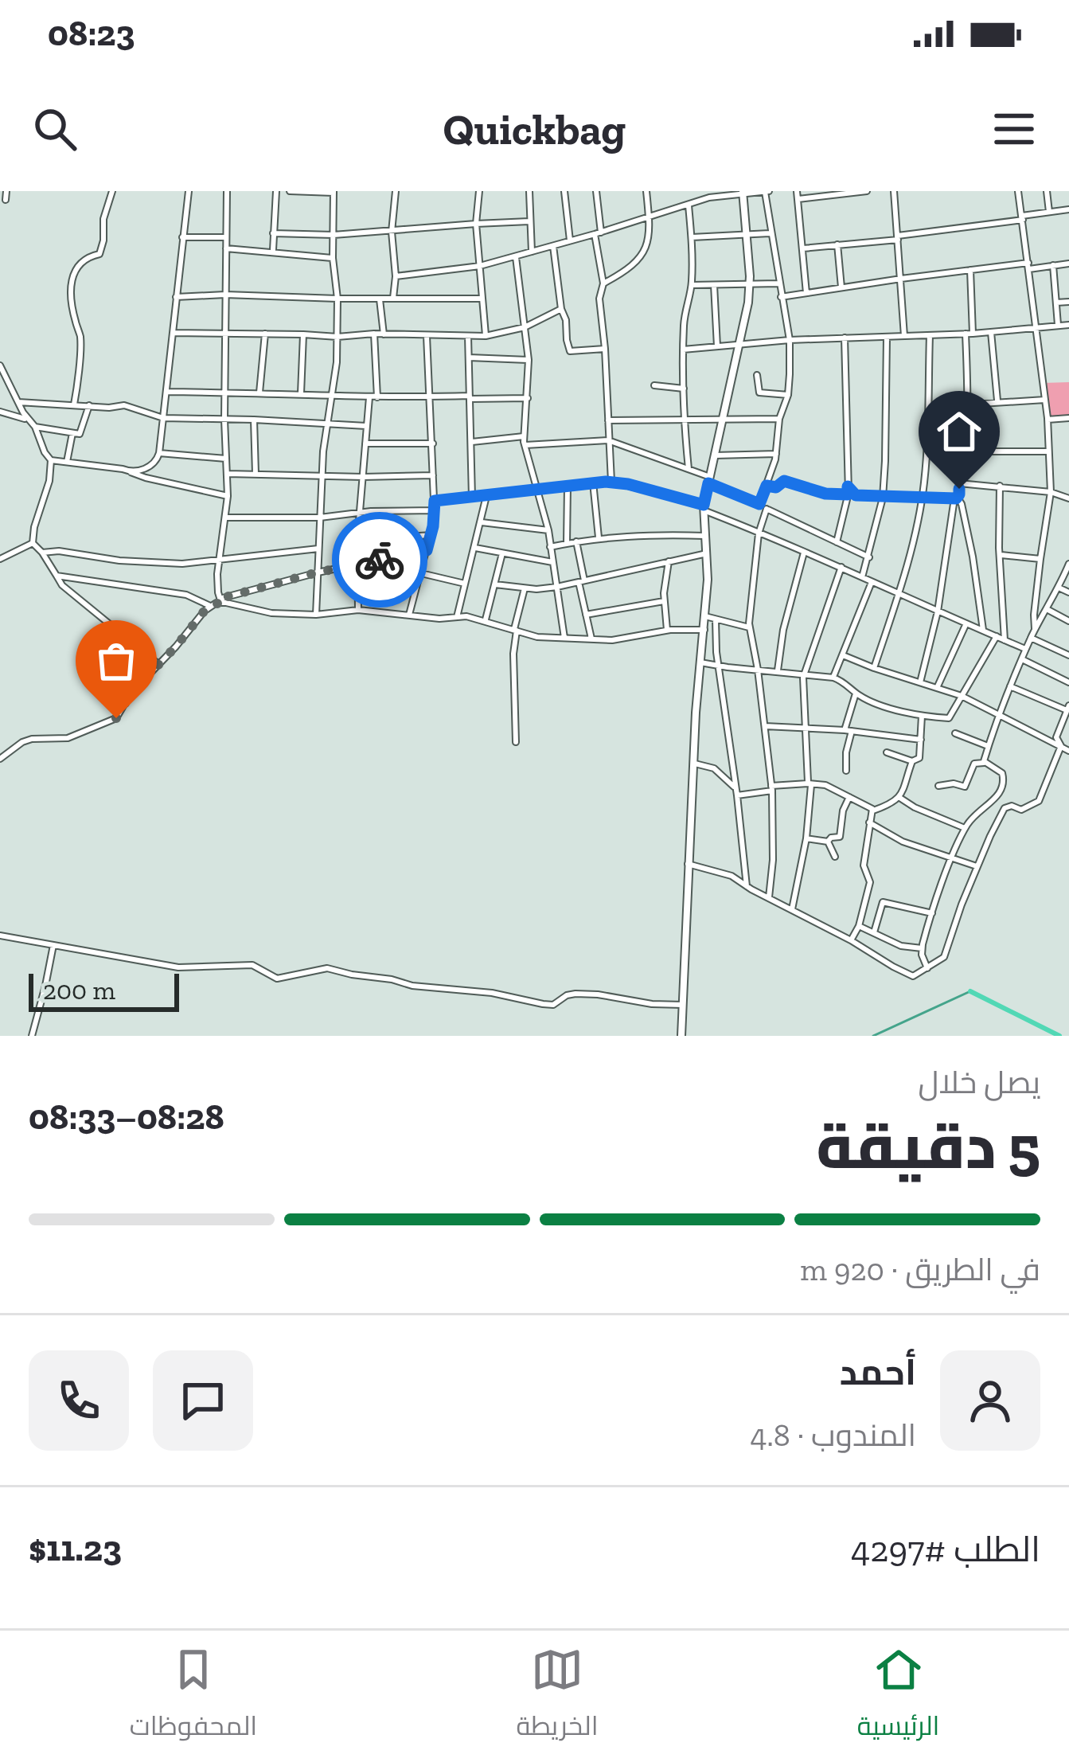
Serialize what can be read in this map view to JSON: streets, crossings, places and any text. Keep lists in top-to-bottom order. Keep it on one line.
{"scale_bar":"200 m","page":{"status":"08:23","header":"Quickbag","scale":"200 m","heading":["5 دقيقة","يصل خلال","08:28–08:33"],"panel":["أحمد","المندوب · 4.8","الطلب #4297","$11.23"],"bar":"في الطريق · 920 m","tabs":["الرئيسية","الخريطة","المحفوظات"]}}
